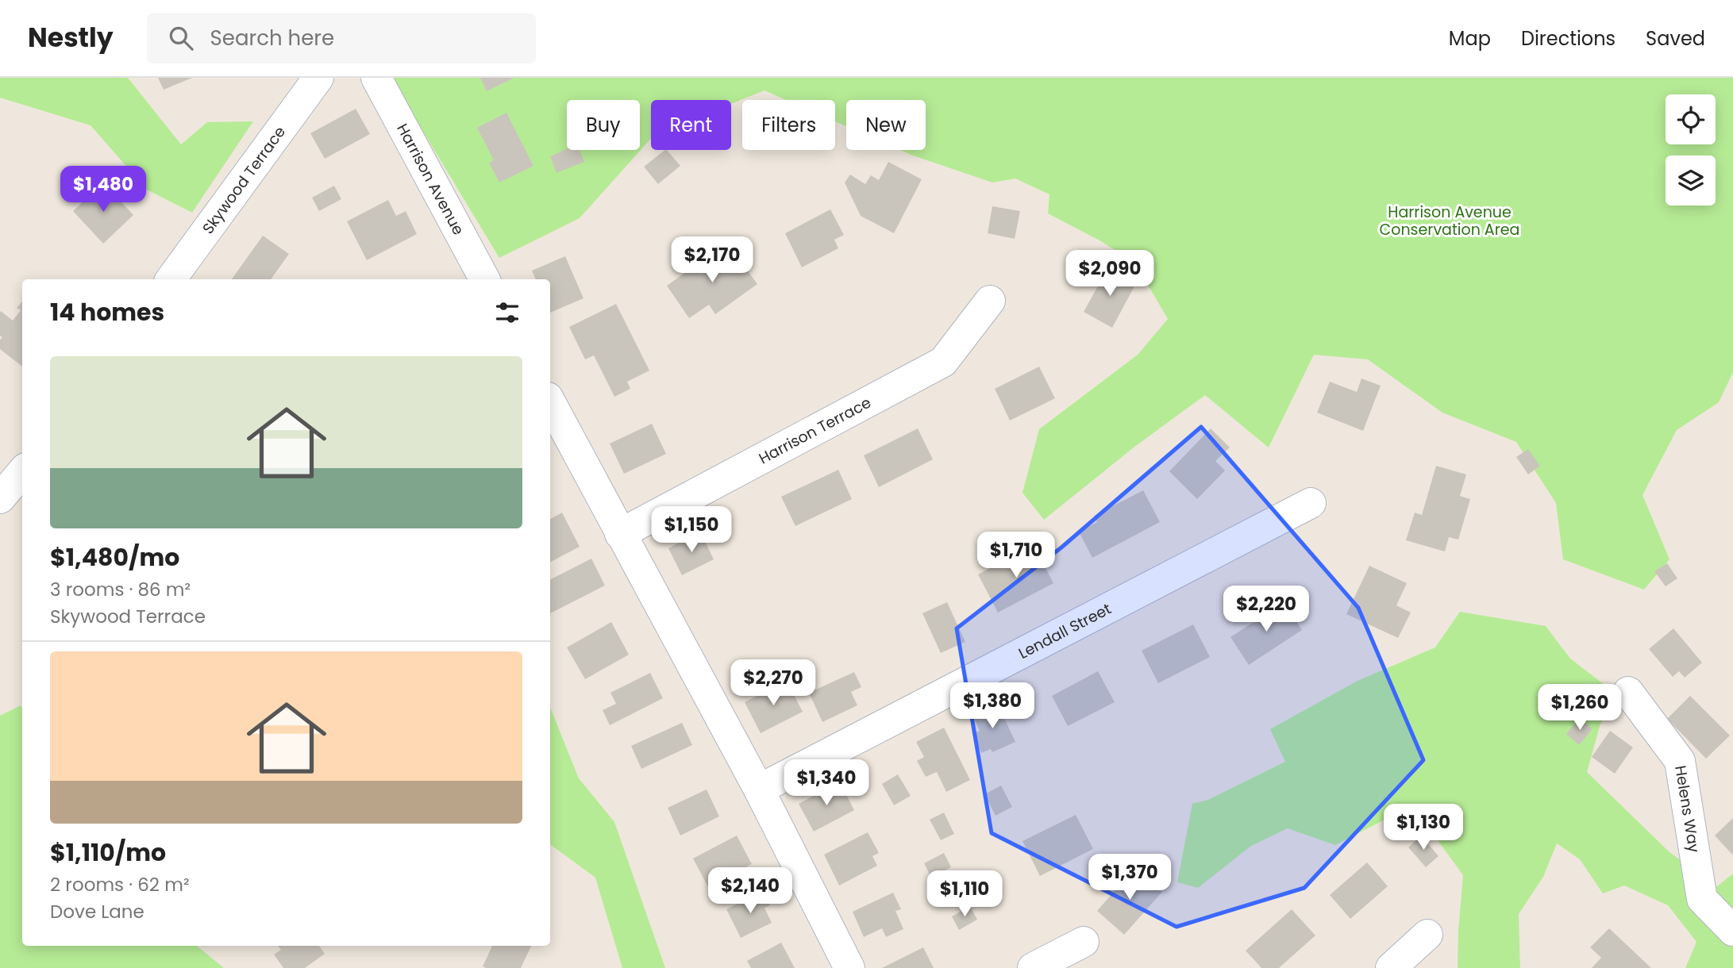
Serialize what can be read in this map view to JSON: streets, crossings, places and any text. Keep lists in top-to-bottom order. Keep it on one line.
{"streets":{"street":["Skywood Terrace","Harrison Avenue","Harrison Terrace","Lendall Street","Helens Way"]},"parks":["Harrison Avenue Conservation Area"],"page":{"header":"Nestly","search":"Search here","nav":["Map","Directions","Saved"],"chip":["Buy","Rent","Filters","New"],"price":["$1,480","$2,170","$2,090","$1,150","$1,710","$2,220","$2,270","$1,380","$1,260","$1,340","$1,130","$1,370","$2,140","$1,110"],"heading":"14 homes","list":[{"name":"$1,480/mo","note":"3 rooms · 86 m² · Skywood Terrace"},{"name":"$1,110/mo","note":"2 rooms · 62 m² · Dove Lane"}]}}
